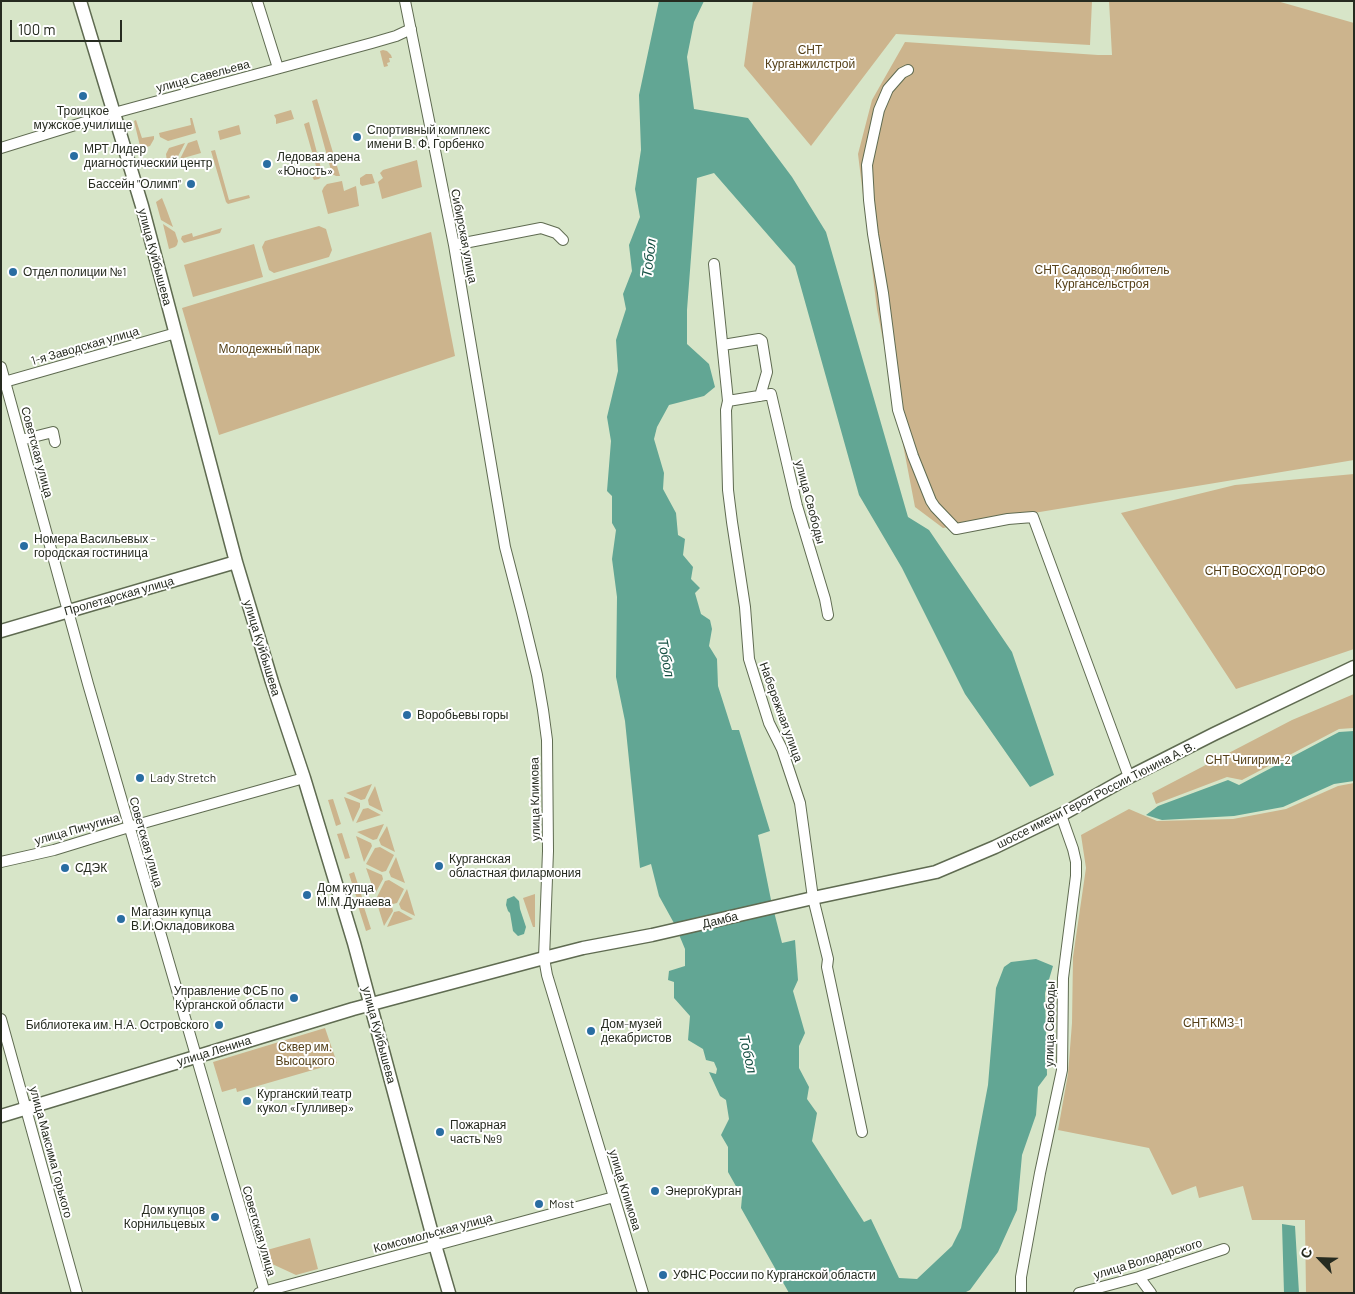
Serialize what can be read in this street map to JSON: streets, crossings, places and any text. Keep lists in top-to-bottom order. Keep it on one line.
{"streets":{"main road":["улица Куйбышева","Пролетарская улица","шоссе имени Героя России Тюнина А. В.","Дамба","улица Ленина"],"street":["улица Савельева","Сибирская улица","1-я Заводская улица","Советская улица","улица Свободы","Набережная улица","улица Климова","улица Пичугина","улица Максима Горького","Комсомольская улица","улица Володарского"]},"crossings":[["улица Савельева","Сибирская улица"],["улица Савельева","улица Куйбышева"],["Сибирская улица","улица Климова"],["улица Куйбышева","1-я Заводская улица"],["улица Куйбышева","Пролетарская улица"],["улица Куйбышева","улица Пичугина"],["улица Куйбышева","улица Ленина"],["улица Куйбышева","Комсомольская улица"],["1-я Заводская улица","Советская улица"],["Советская улица","Пролетарская улица"],["Советская улица","улица Пичугина"],["Советская улица","улица Ленина"],["Советская улица","Комсомольская улица"],["улица Свободы","шоссе имени Героя России Тюнина А. В."],["Набережная улица","шоссе имени Героя России Тюнина А. В."],["Набережная улица","Дамба"],["шоссе имени Героя России Тюнина А. В.","Дамба"],["улица Климова","Дамба"],["улица Климова","улица Ленина"],["улица Климова","Комсомольская улица"],["Дамба","улица Ленина"],["улица Ленина","улица Максима Горького"]],"water":["Тобол"],"parks":["СНТ Курганжилстрой","СНТ Садовод-любитель Кургансельстроя","Молодежный парк","СНТ ВОСХОД ГОРФО","СНТ Чигирим-2","СНТ КМЗ-1","Сквер им. Высоцкого"],"places":["Троицкое мужское училище","Спортивный комплекс имени В. Ф. Горбенко","МРТ Лидер диагностический центр","Ледовая арена «Юность»","Бассейн \"Олимп\"","Отдел полиции №1","Номера Васильевых - городская гостиница","Воробьевы горы","Lady Stretch","Курганская областная филармония","СДЭК","Дом купца М.М.Дунаева","Магазин купца В.И.Окладовикова","Управление ФСБ по Курганской области","Библиотека им. Н.А. Островского","Дом-музей декабристов","Курганский театр кукол «Гулливер»","Пожарная часть №9","ЭнергоКурган","Most","Дом купцов Корнильцевых","УФНС России по Курганской области"],"scale_bar":"100 m","north":"top left"}
